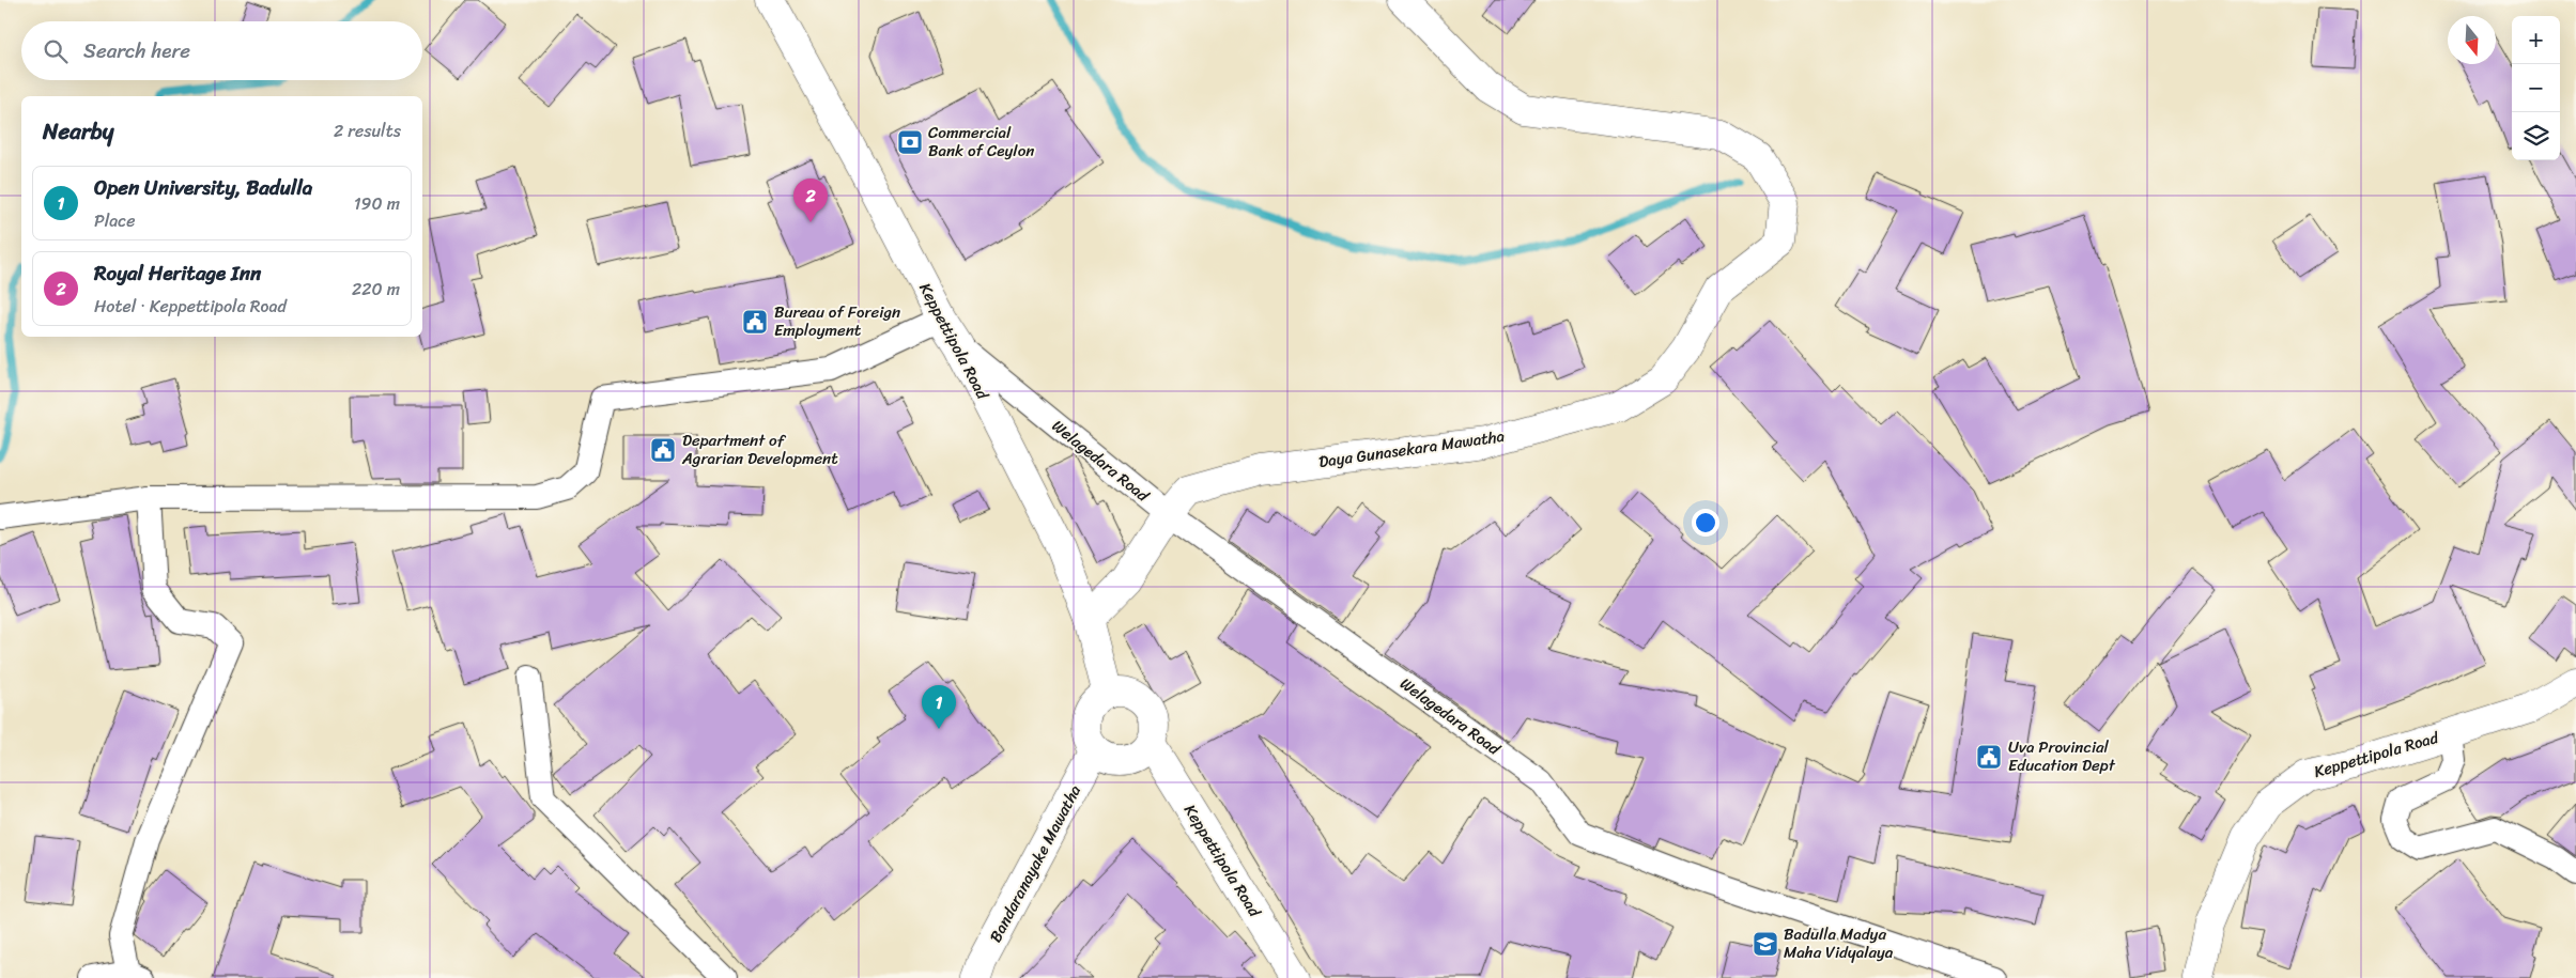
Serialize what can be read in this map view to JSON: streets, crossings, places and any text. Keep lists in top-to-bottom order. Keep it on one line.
{"streets":{"main road":["Keppettipola Road","Daya Gunasekara Mawatha","Bandaranayake Mawatha"],"street":["Welagedara Road"]},"crossings":[["Keppettipola Road","Daya Gunasekara Mawatha"],["Keppettipola Road","Welagedara Road"],["Keppettipola Road","Bandaranayake Mawatha"],["Daya Gunasekara Mawatha","Welagedara Road"]],"places":{"bank":["Commercial Bank of Ceylon"],"public building":["Bureau of Foreign Employment","Department of Agrarian Development","Uva Provincial Education Dept"],"school or university":["Badulla Madya Maha Vidyalaya"]},"north":"bottom","page":{"map_buttons":["+","−"],"search":"Search here","heading":["Nearby","2 results"],"list":[{"mark":"1","name":"Open University, Badulla","note":"Place","value":"190 m"},{"mark":"2","name":"Royal Heritage Inn","note":"Hotel · Keppettipola Road","value":"220 m"}],"pins":["2","1"]}}
